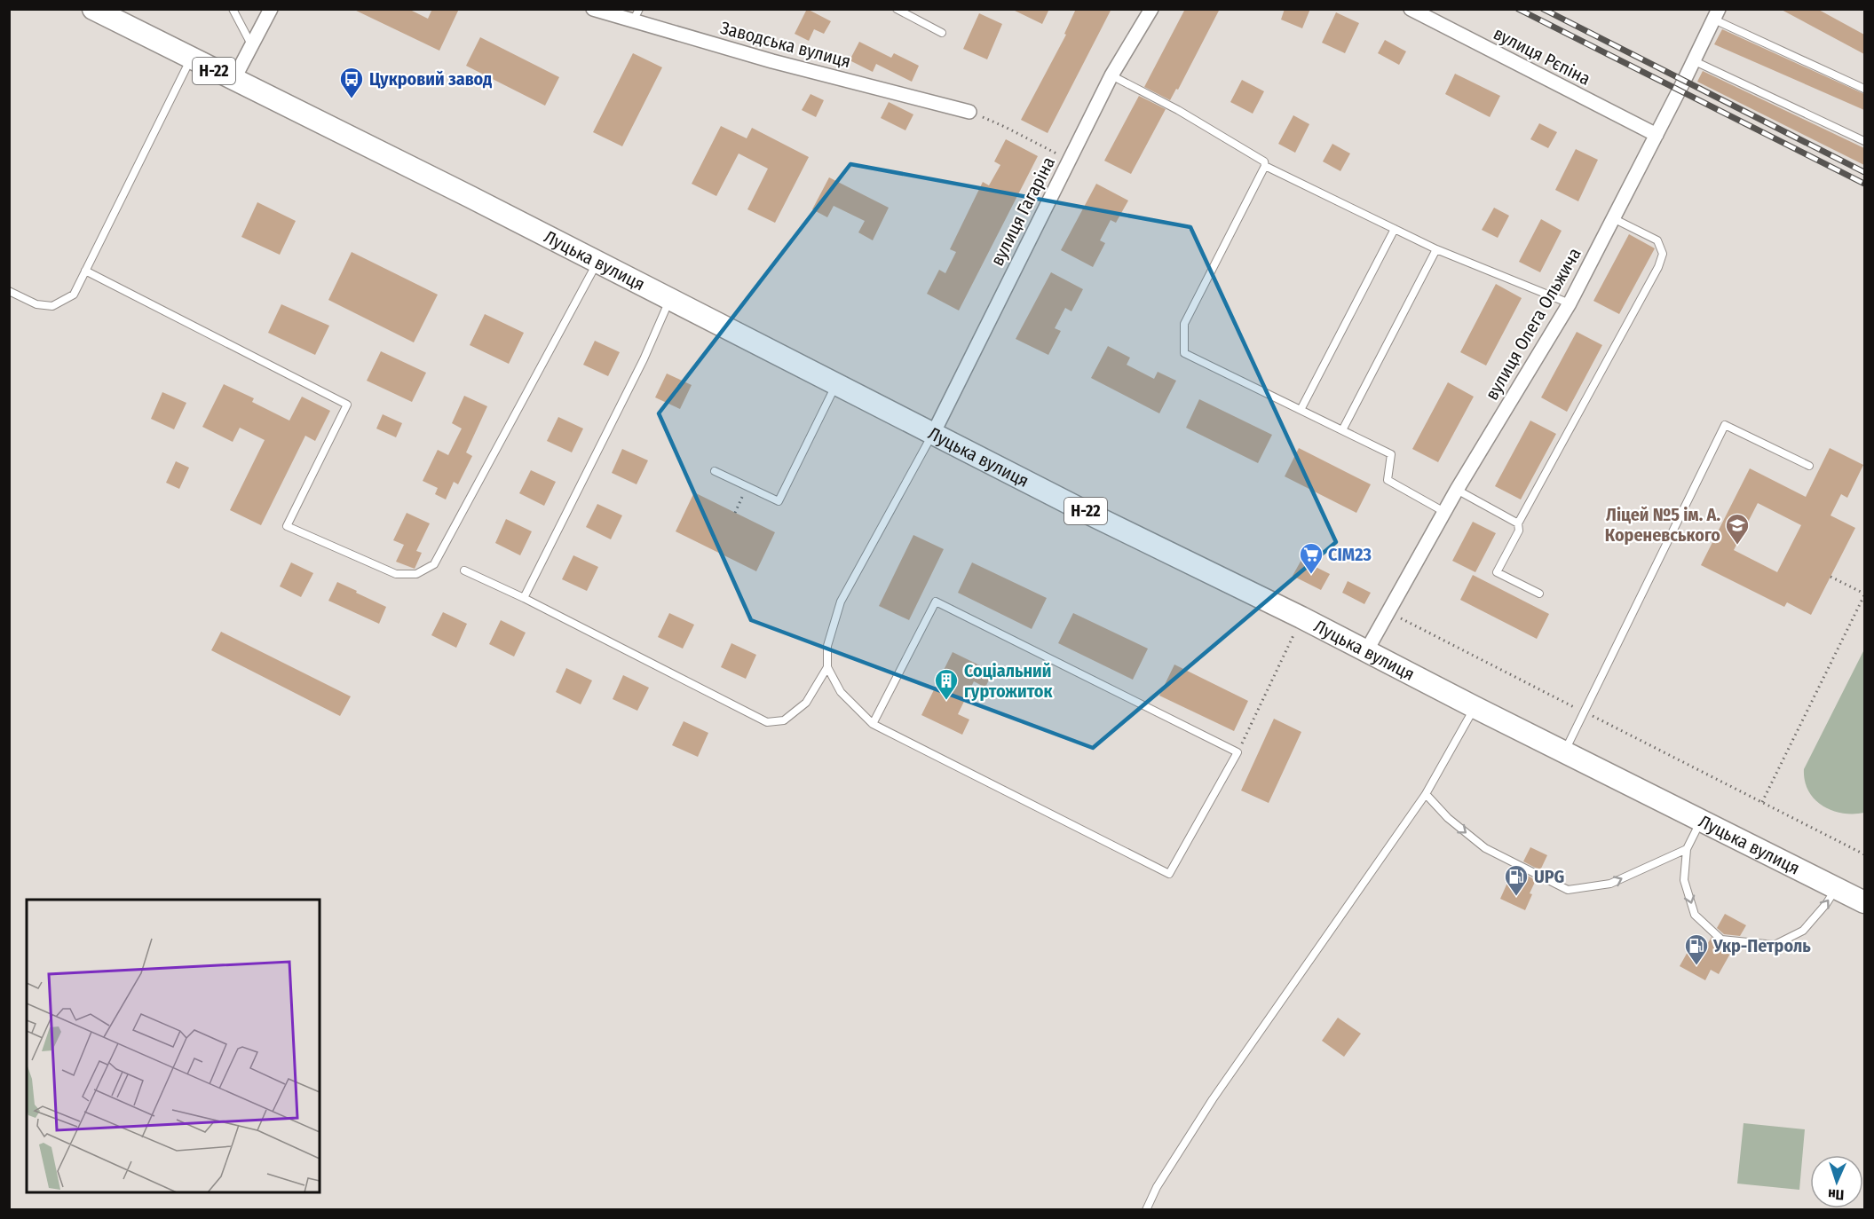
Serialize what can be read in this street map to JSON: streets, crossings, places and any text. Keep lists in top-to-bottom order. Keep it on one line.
{"streets":{"main road":["Н-22","Луцька вулиця"],"street":["Заводська вулиця","вулиця Рєпіна","вулиця Гагаріна","вулиця Олега Ольжича"]},"crossings":[["вулиця Рєпіна","вулиця Олега Ольжича"],["вулиця Гагаріна","Луцька вулиця"],["Луцька вулиця","вулиця Олега Ольжича"]],"places":{"bus stop":["Цукровий завод"],"school or university":["Ліцей №5 ім. А. Кореневського"],"supermarket":["СІМ23"],"building":["Соціальний гуртожиток"],"fuel station":["UPG","Укр-Петроль"]},"north":"bottom"}
